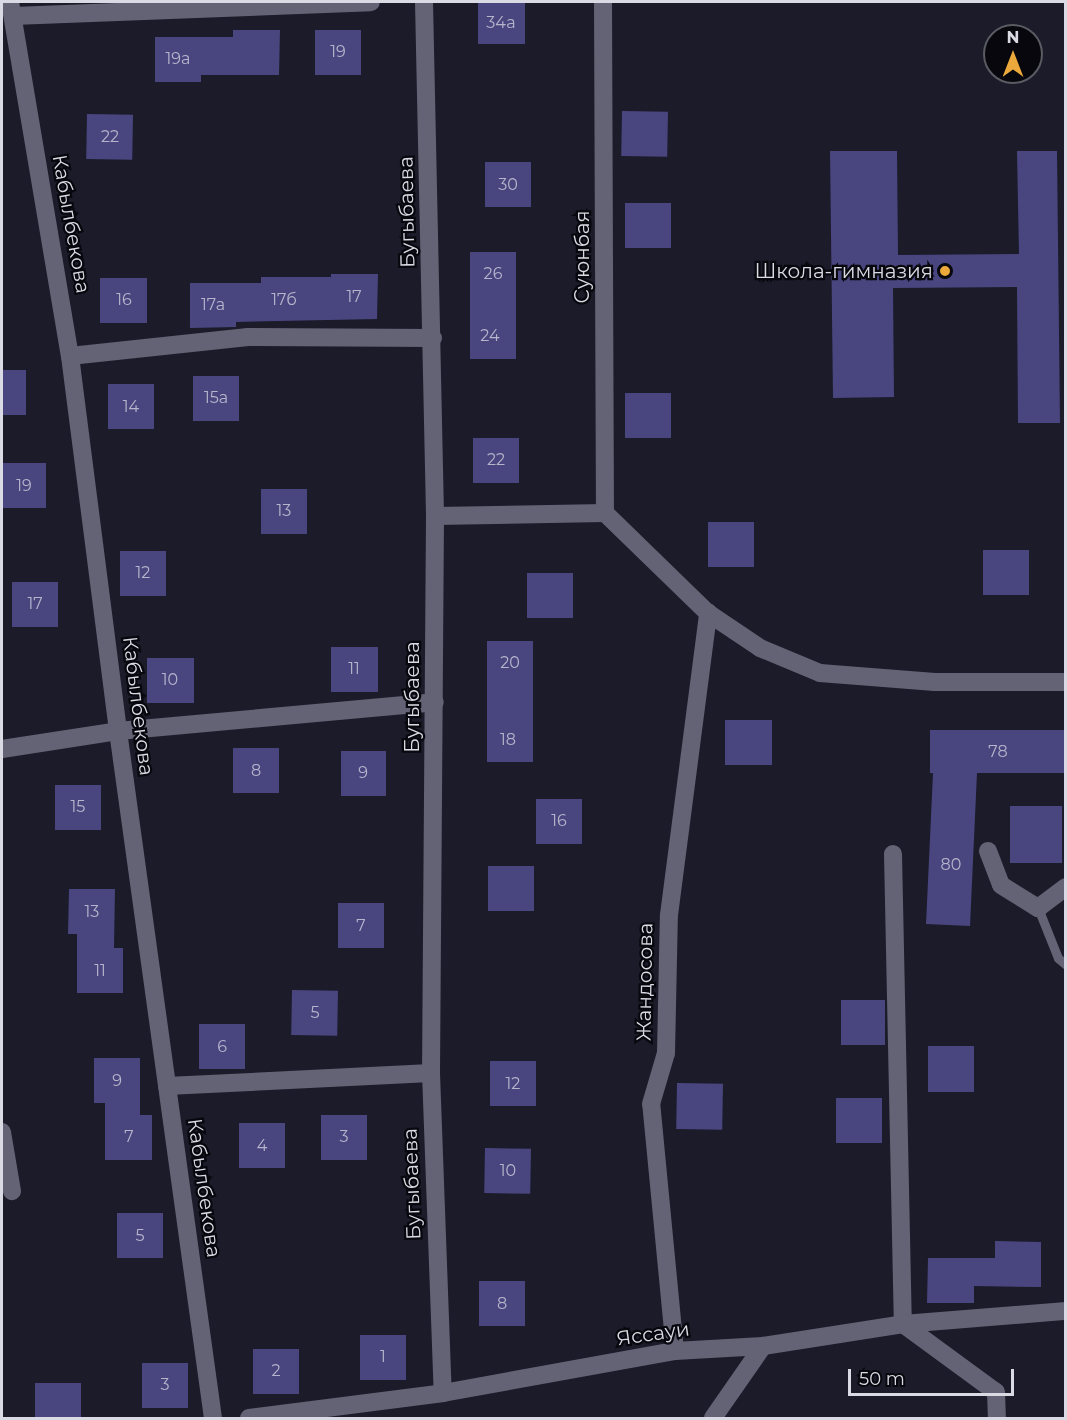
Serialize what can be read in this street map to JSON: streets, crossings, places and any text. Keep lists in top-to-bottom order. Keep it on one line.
{"streets":{"street":["Бугыбаева","Кабылбекова","Суюнбая","Жандосова","Яссауи"]},"crossings":[["Бугыбаева","Яссауи"],["Жандосова","Яссауи"]],"places":["Школа-гимназия"],"house_numbers":["34а","19","19а","22","30","26","17","16","17б","17а","24","15а","14","22","19","13","12","17","20","11","10","18","78","8","9","15","16","80","13","7","11","5","6","9","12","7","3","4","10","5","8","1","2","3"],"scale_bar":"50 m","north":"top"}
